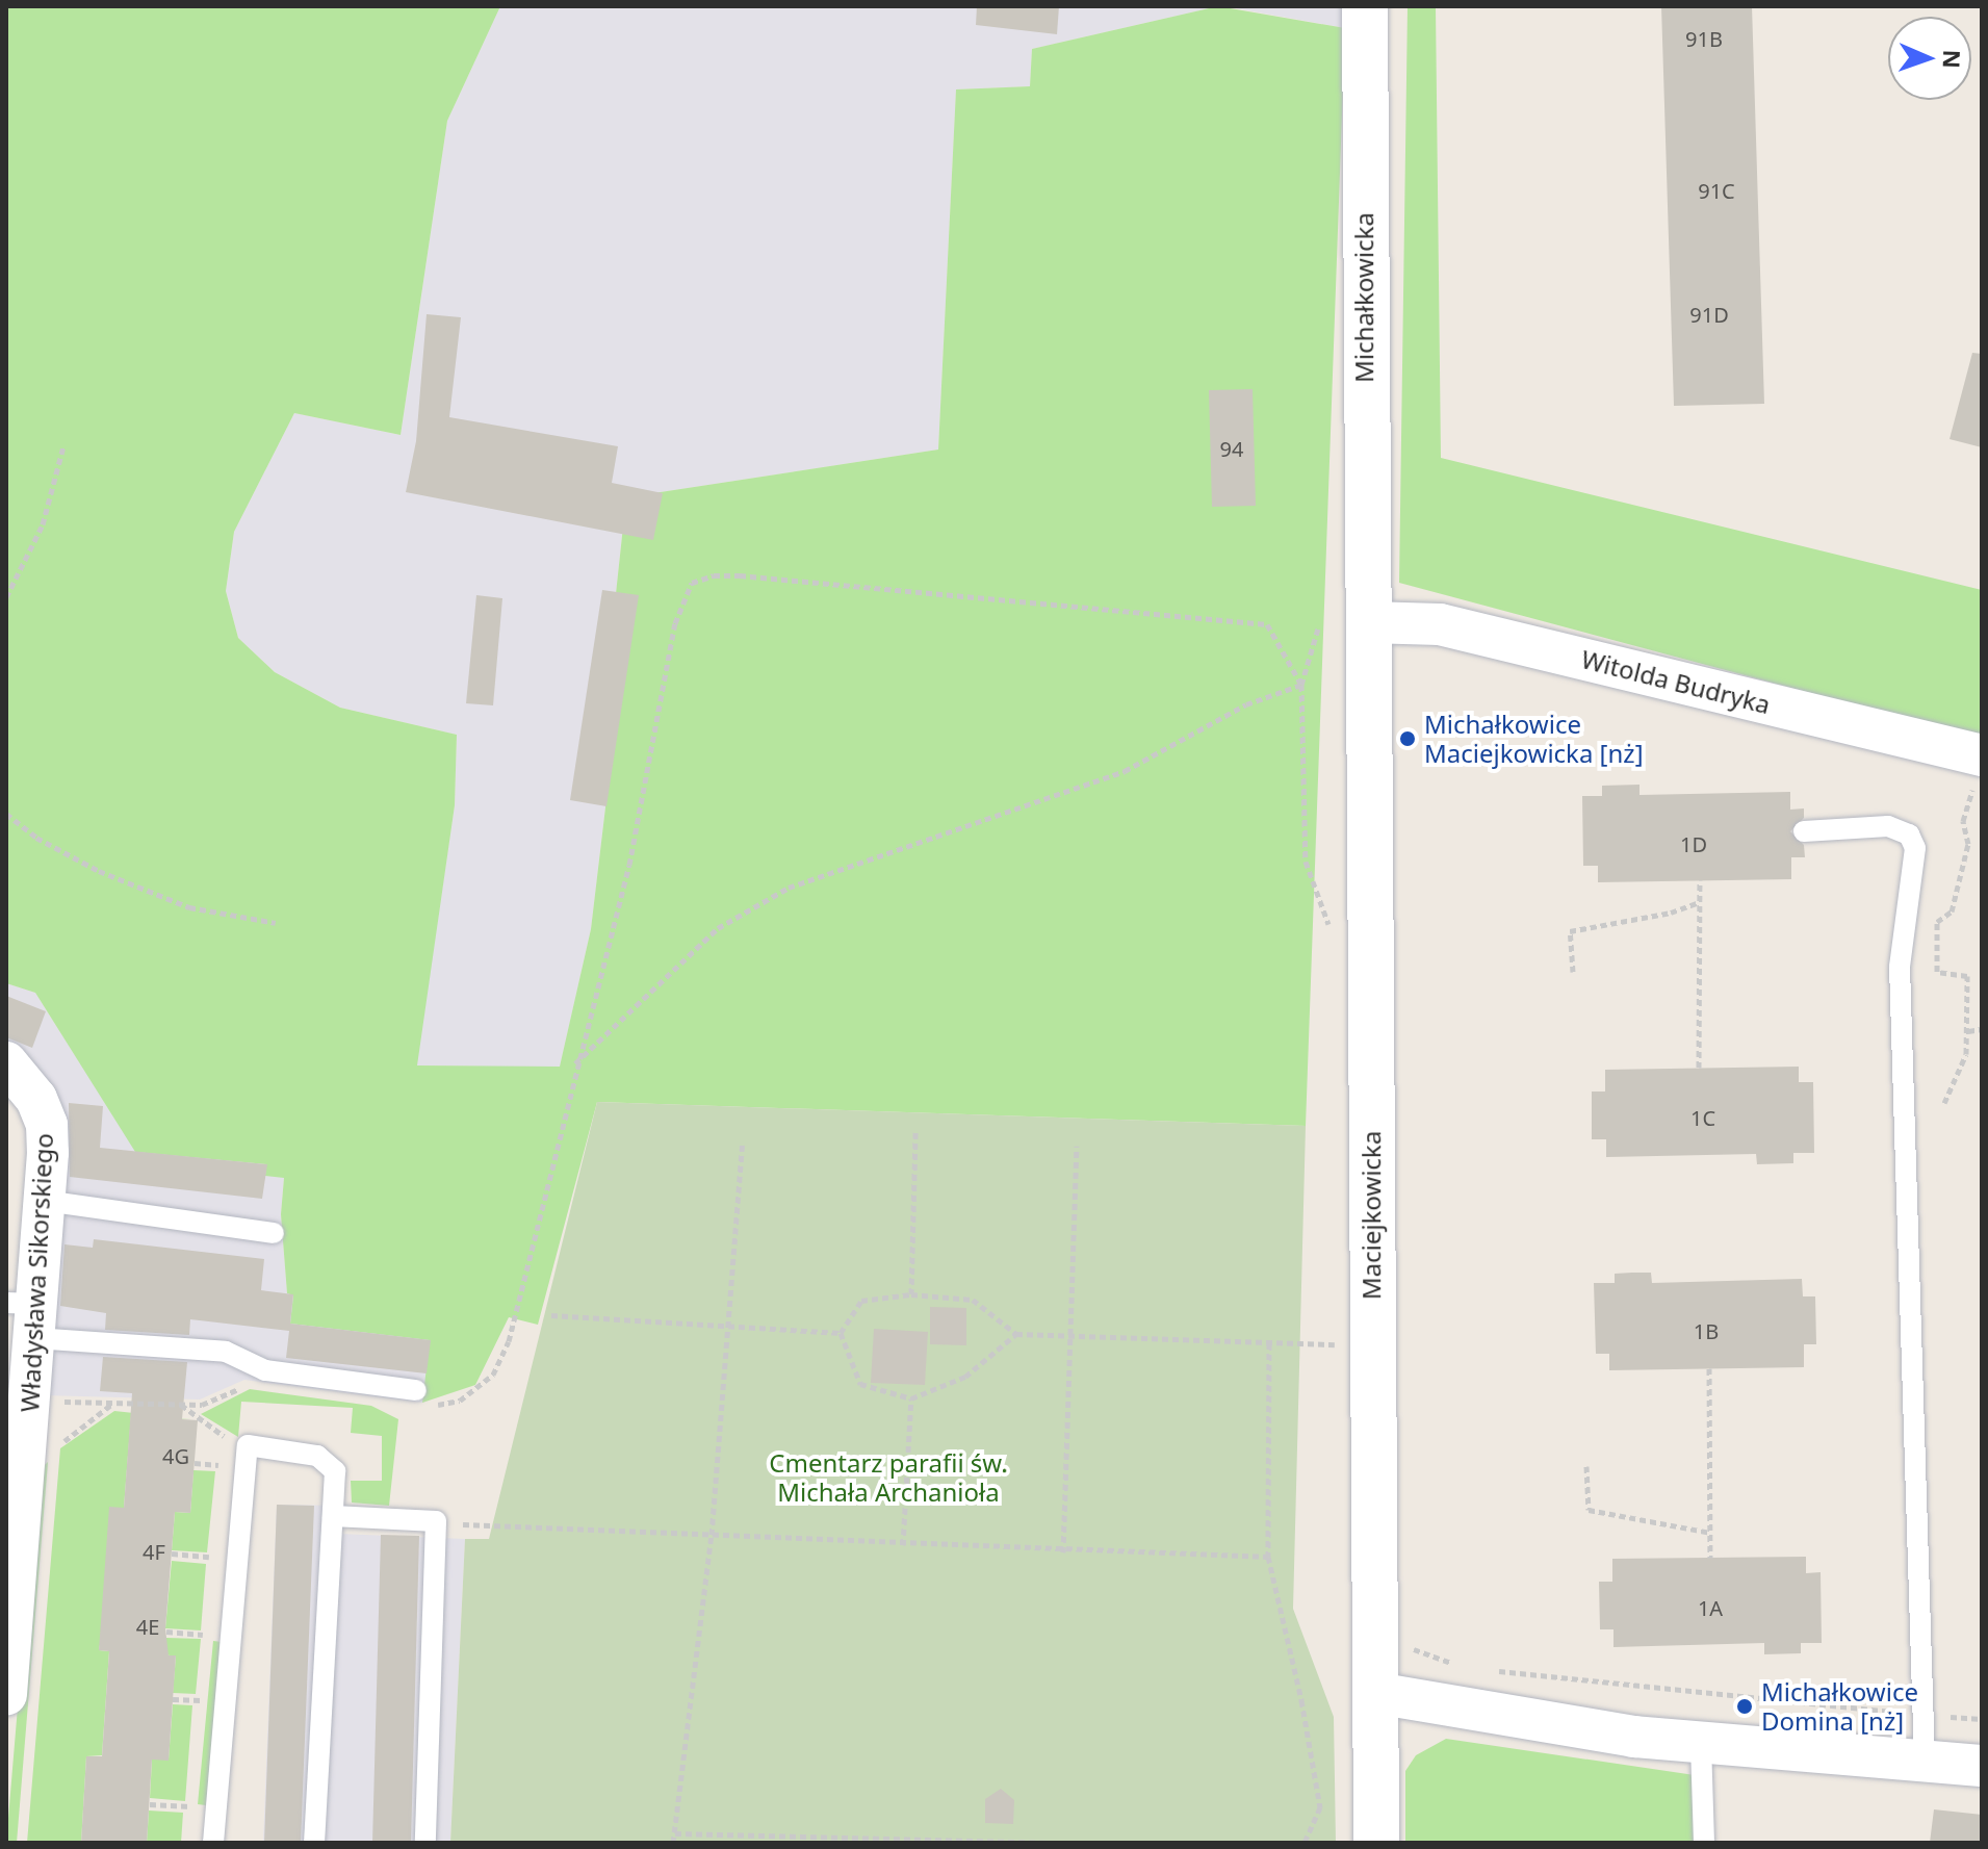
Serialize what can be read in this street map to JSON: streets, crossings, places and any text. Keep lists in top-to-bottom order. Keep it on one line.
{"streets":{"street":["Michałkowicka","Witolda Budryka","Maciejkowicka","Władysława Sikorskiego"]},"crossings":[["Michałkowicka","Witolda Budryka"],["Michałkowicka","Maciejkowicka"],["Witolda Budryka","Maciejkowicka"]],"parks":["Cmentarz parafii św. Michała Archanioła"],"places":["Michałkowice Maciejkowicka [nż]","Michałkowice Domina [nż]"],"house_numbers":["91B","91C","91D","94","1D","1C","1B","4G","4F","1A","4E"],"north":"right"}
